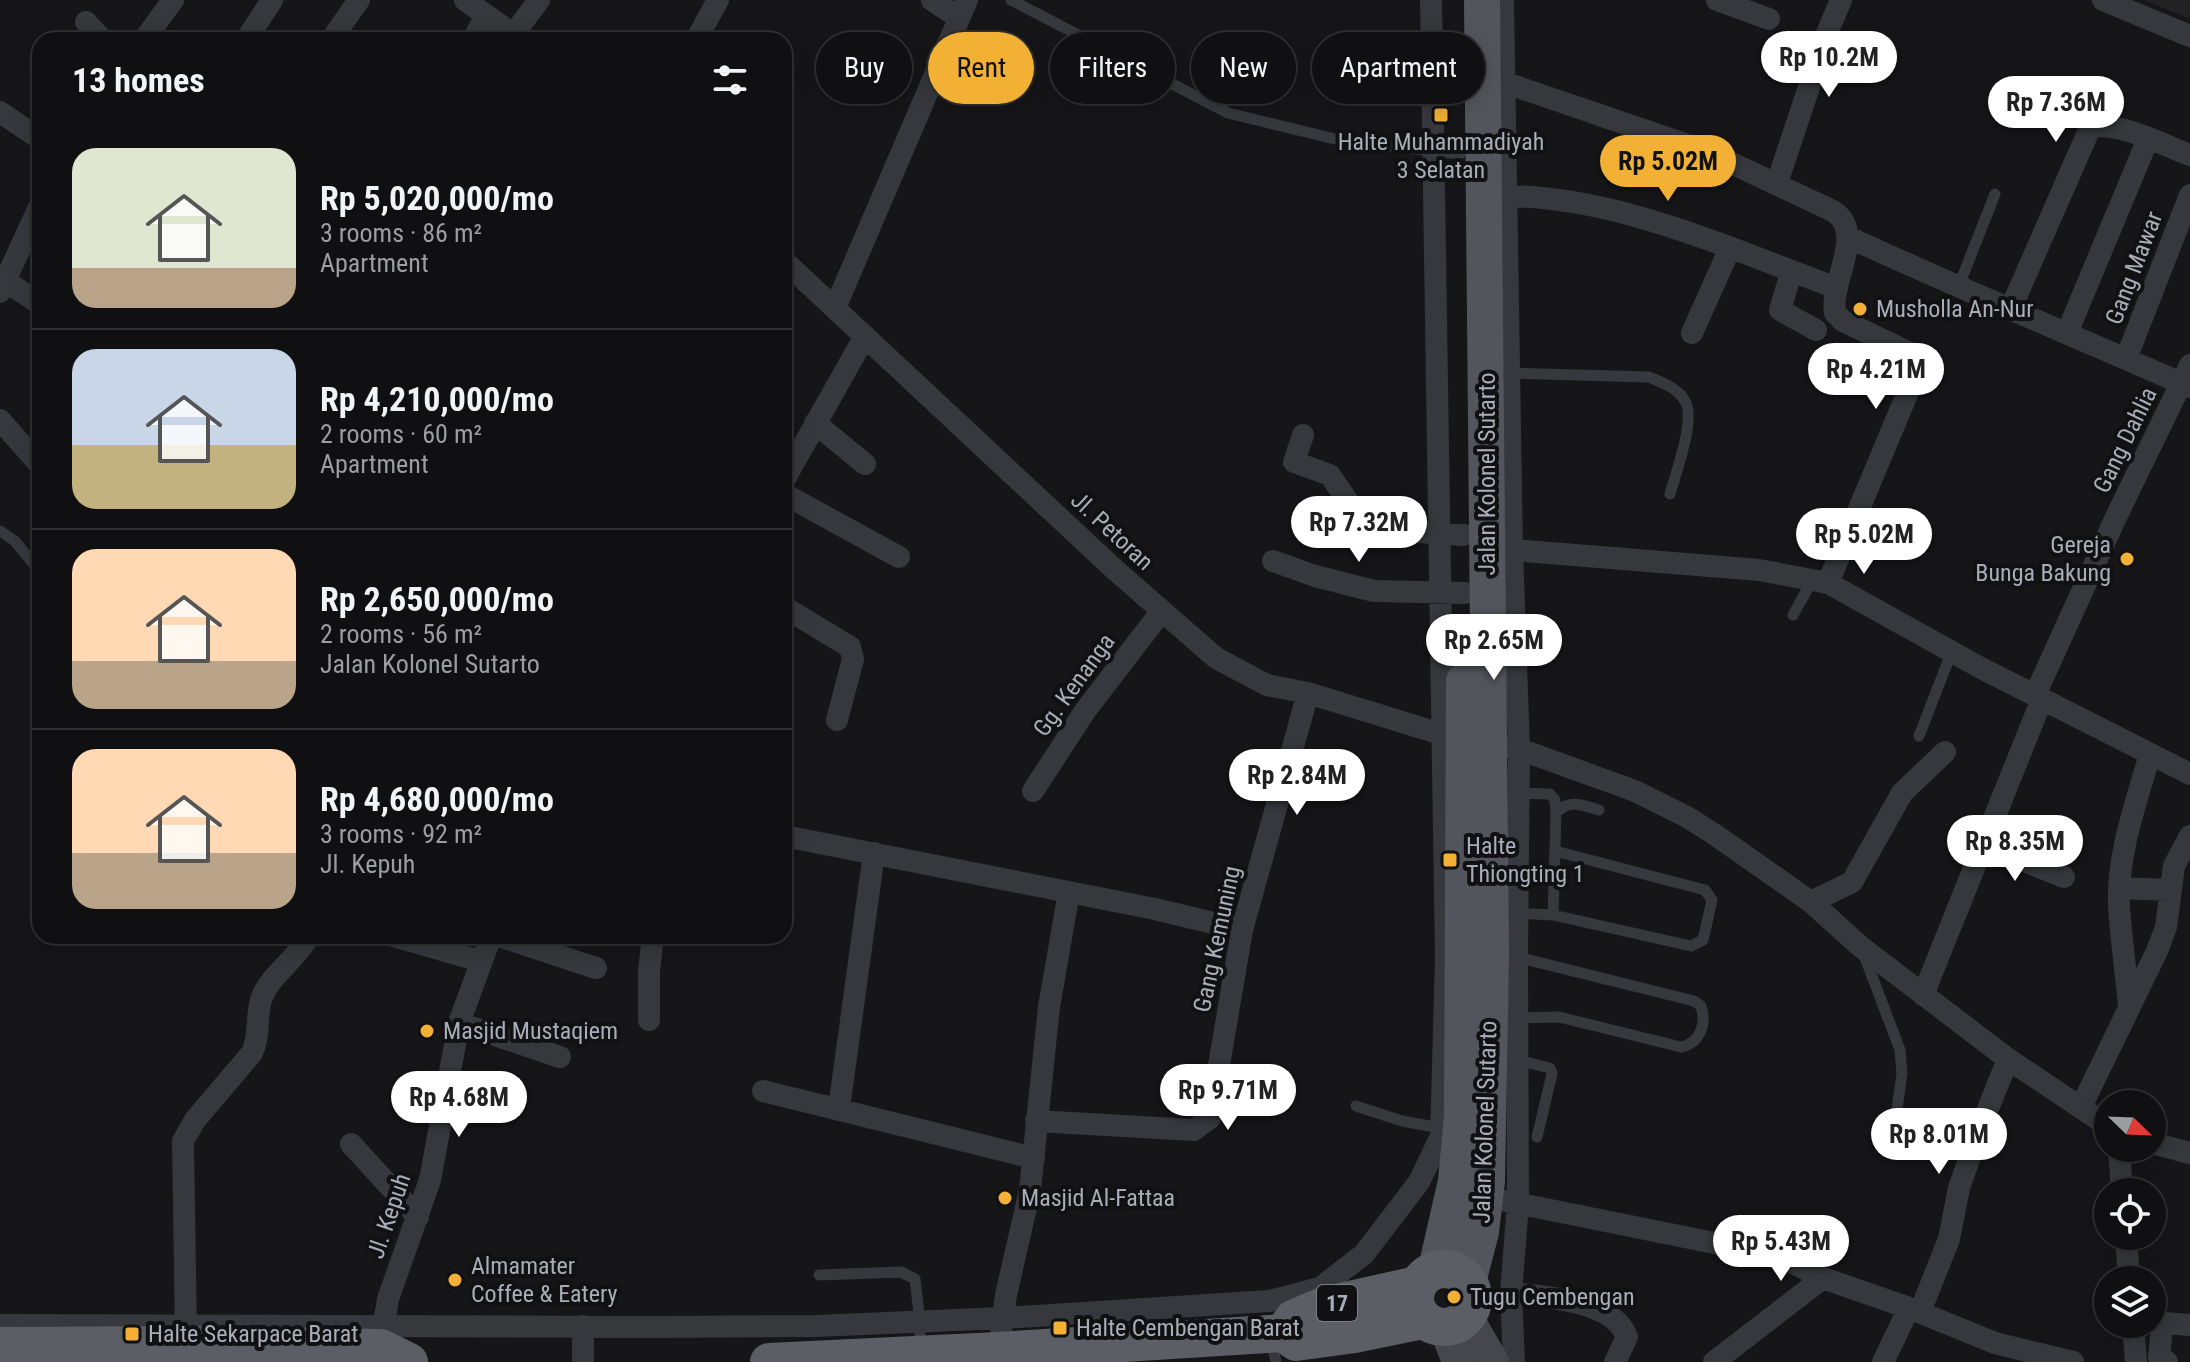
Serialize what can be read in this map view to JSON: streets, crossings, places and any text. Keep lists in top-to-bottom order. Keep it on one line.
{"streets":{"highway":["17"],"main road":["Jalan Kolonel Sutarto"],"street":["Gang Mawar","Gang Dahlia","Jl. Petoran","Gg. Kenanga","Gang Kemuning","Jl. Kepuh"]},"crossings":[["Gang Dahlia","Jl. Petoran"],["Jalan Kolonel Sutarto","Jl. Petoran"],["Jalan Kolonel Sutarto","17"],["Jl. Petoran","Gg. Kenanga"],["Jl. Petoran","Gang Kemuning"]],"places":{"transit":["Halte Muhammadiyah 3 Selatan","Halte Thiongting 1","Halte Cembengan Barat","Halte Sekarpace Barat"],"other":["Musholla An-Nur","Gereja Bunga Bakung","Masjid Mustaqiem","Masjid Al-Fattaa","Almamater Coffee & Eatery","Tugu Cembengan"]},"north":"bottom right","page":{"price":["Rp 10.2M","Rp 7.36M","Rp 5.02M","Rp 4.21M","Rp 7.32M","Rp 5.02M","Rp 2.65M","Rp 2.84M","Rp 8.35M","Rp 9.71M","Rp 4.68M","Rp 8.01M","Rp 5.43M"],"chip":["Buy","Rent","Filters","New","Apartment"],"heading":"13 homes","list":[{"name":"Rp 5,020,000/mo","note":"3 rooms · 86 m² · Apartment"},{"name":"Rp 4,210,000/mo","note":"2 rooms · 60 m² · Apartment"},{"name":"Rp 2,650,000/mo","note":"2 rooms · 56 m² · Jalan Kolonel Sutarto"},{"name":"Rp 4,680,000/mo","note":"3 rooms · 92 m² · Jl. Kepuh"}]}}
